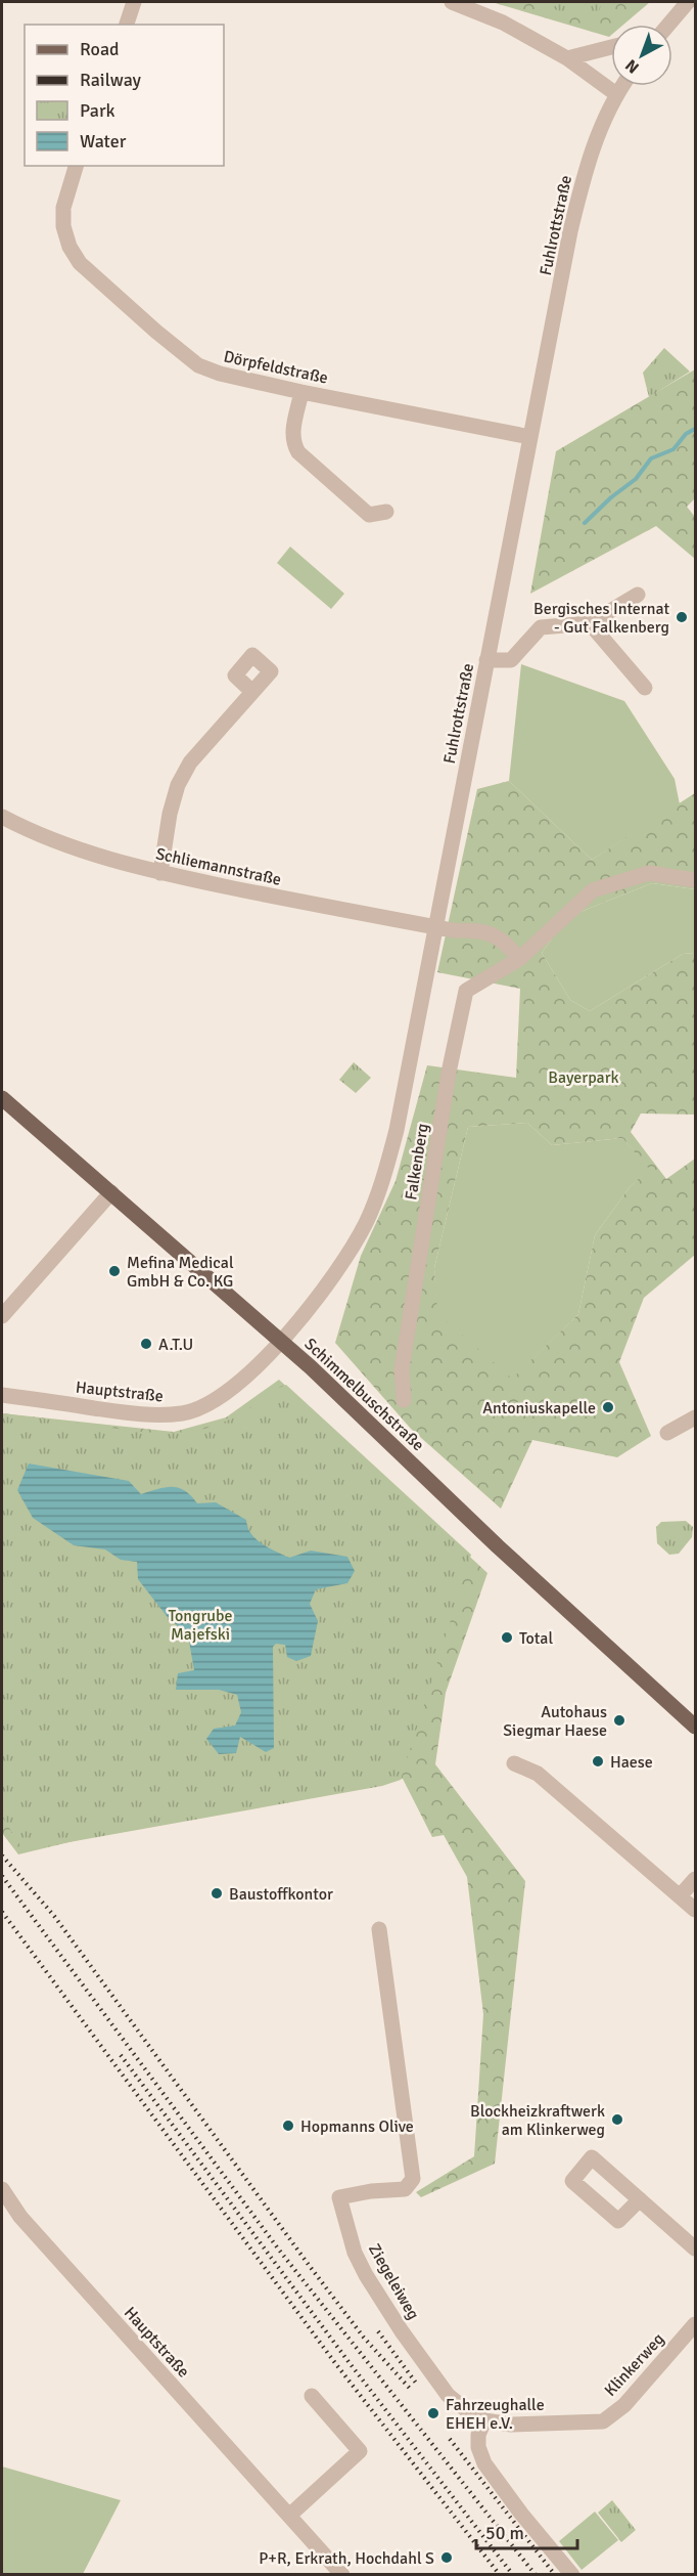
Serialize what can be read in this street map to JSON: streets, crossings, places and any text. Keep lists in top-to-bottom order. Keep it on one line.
{"streets":{"main road":["Schimmelbuschstraße"],"street":["Fuhlrottstraße","Dörpfeldstraße","Schliemannstraße","Falkenberg","Hauptstraße","Ziegeleiweg","Klinkerweg"]},"crossings":[["Fuhlrottstraße","Dörpfeldstraße"],["Fuhlrottstraße","Schliemannstraße"],["Fuhlrottstraße","Hauptstraße"],["Fuhlrottstraße","Schimmelbuschstraße"],["Hauptstraße","Schimmelbuschstraße"],["Ziegeleiweg","Klinkerweg"]],"parks":["Bayerpark","Tongrube Majefski"],"places":["Bergisches Internat - Gut Falkenberg","Mefina Medical GmbH & Co. KG","A.T.U","Antoniuskapelle","Total","Autohaus Siegmar Haese","Haese","Baustoffkontor","Blockheizkraftwerk am Klinkerweg","Hopmanns Olive","Fahrzeughalle EHEH e.V.","P+R, Erkrath, Hochdahl S"],"legend":["Road","Railway","Park","Water"],"scale_bar":"50 m","north":"bottom left"}
